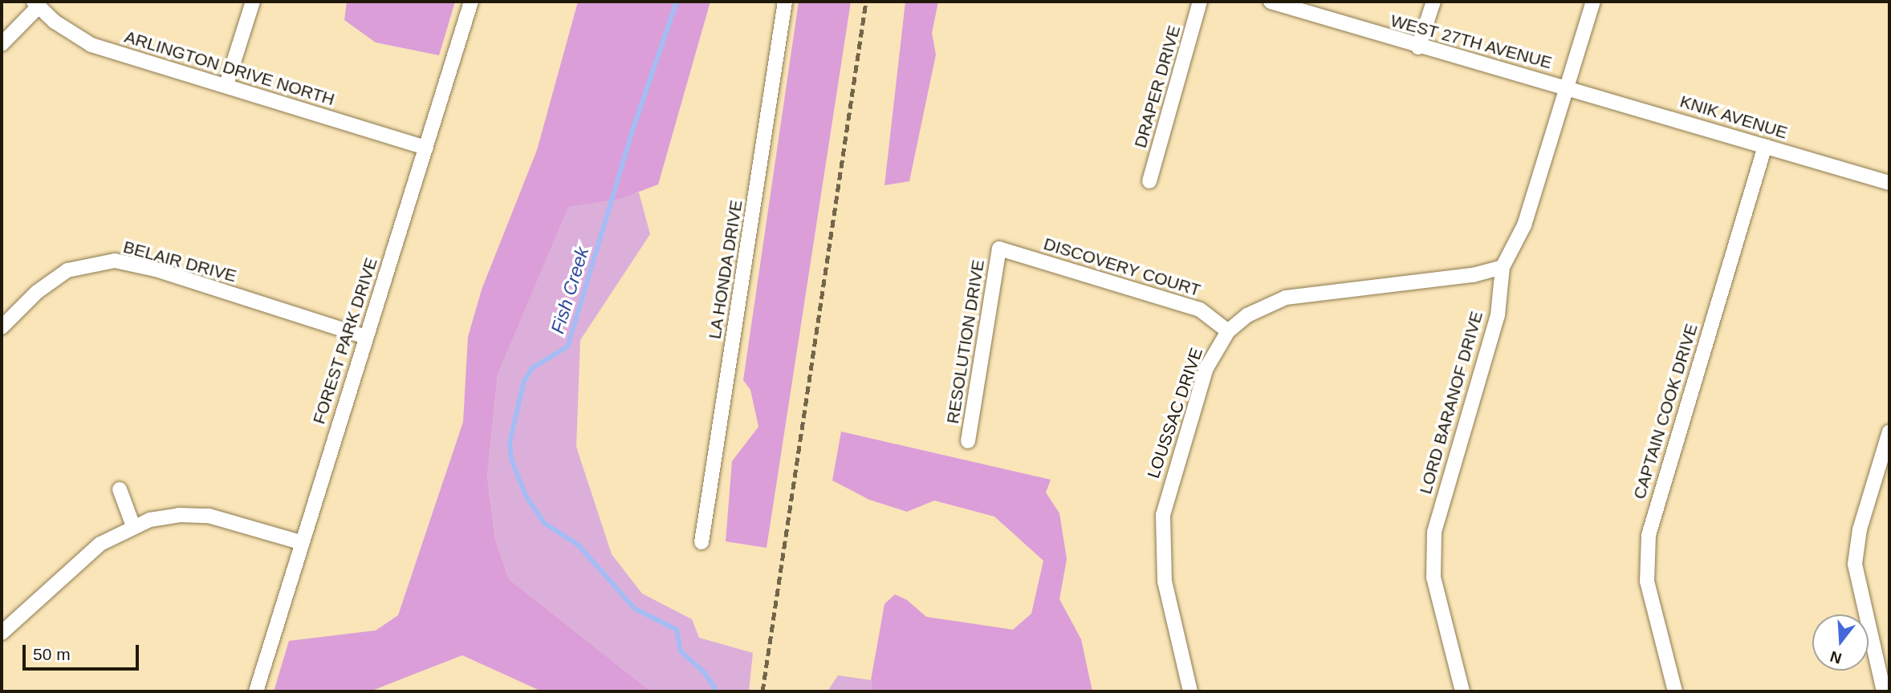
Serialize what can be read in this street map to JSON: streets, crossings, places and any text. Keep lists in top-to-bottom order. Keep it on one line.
{"streets":{"street":["WEST 27TH AVENUE","ARLINGTON DRIVE NORTH","DRAPER DRIVE","KNIK AVENUE","BELAIR DRIVE","DISCOVERY COURT","LA HONDA DRIVE","FOREST PARK DRIVE","RESOLUTION DRIVE","LORD BARANOF DRIVE","CAPTAIN COOK DRIVE","LOUSSAC DRIVE"]},"crossings":[["WEST 27TH AVENUE","KNIK AVENUE"],["WEST 27TH AVENUE","LORD BARANOF DRIVE"],["ARLINGTON DRIVE NORTH","FOREST PARK DRIVE"],["KNIK AVENUE","LORD BARANOF DRIVE"],["KNIK AVENUE","CAPTAIN COOK DRIVE"],["BELAIR DRIVE","FOREST PARK DRIVE"],["DISCOVERY COURT","RESOLUTION DRIVE"],["DISCOVERY COURT","LOUSSAC DRIVE"],["LORD BARANOF DRIVE","LOUSSAC DRIVE"]],"water":["Fish Creek"],"scale_bar":"50 m","north":"bottom"}
